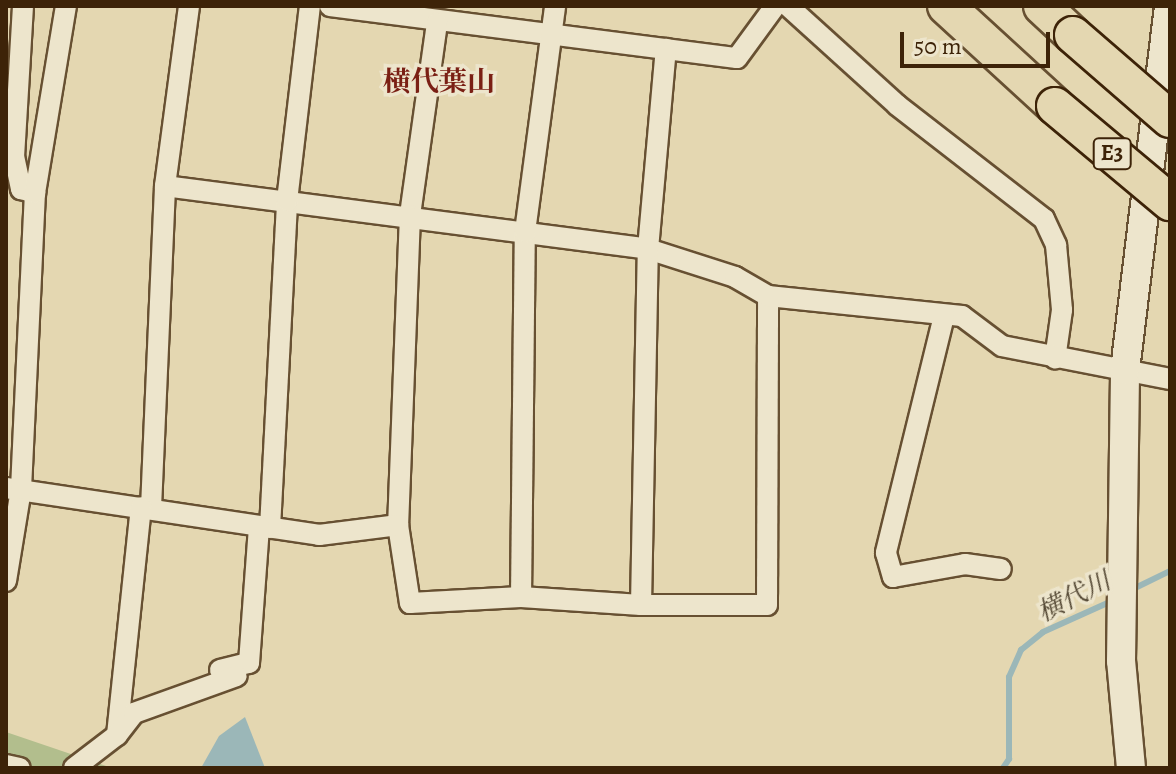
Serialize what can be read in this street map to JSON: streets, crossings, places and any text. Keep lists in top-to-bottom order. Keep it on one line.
{"streets":{"highway":["E3"]},"districts":["横代葉山"],"water":["横代川"],"scale_bar":"50 m"}
